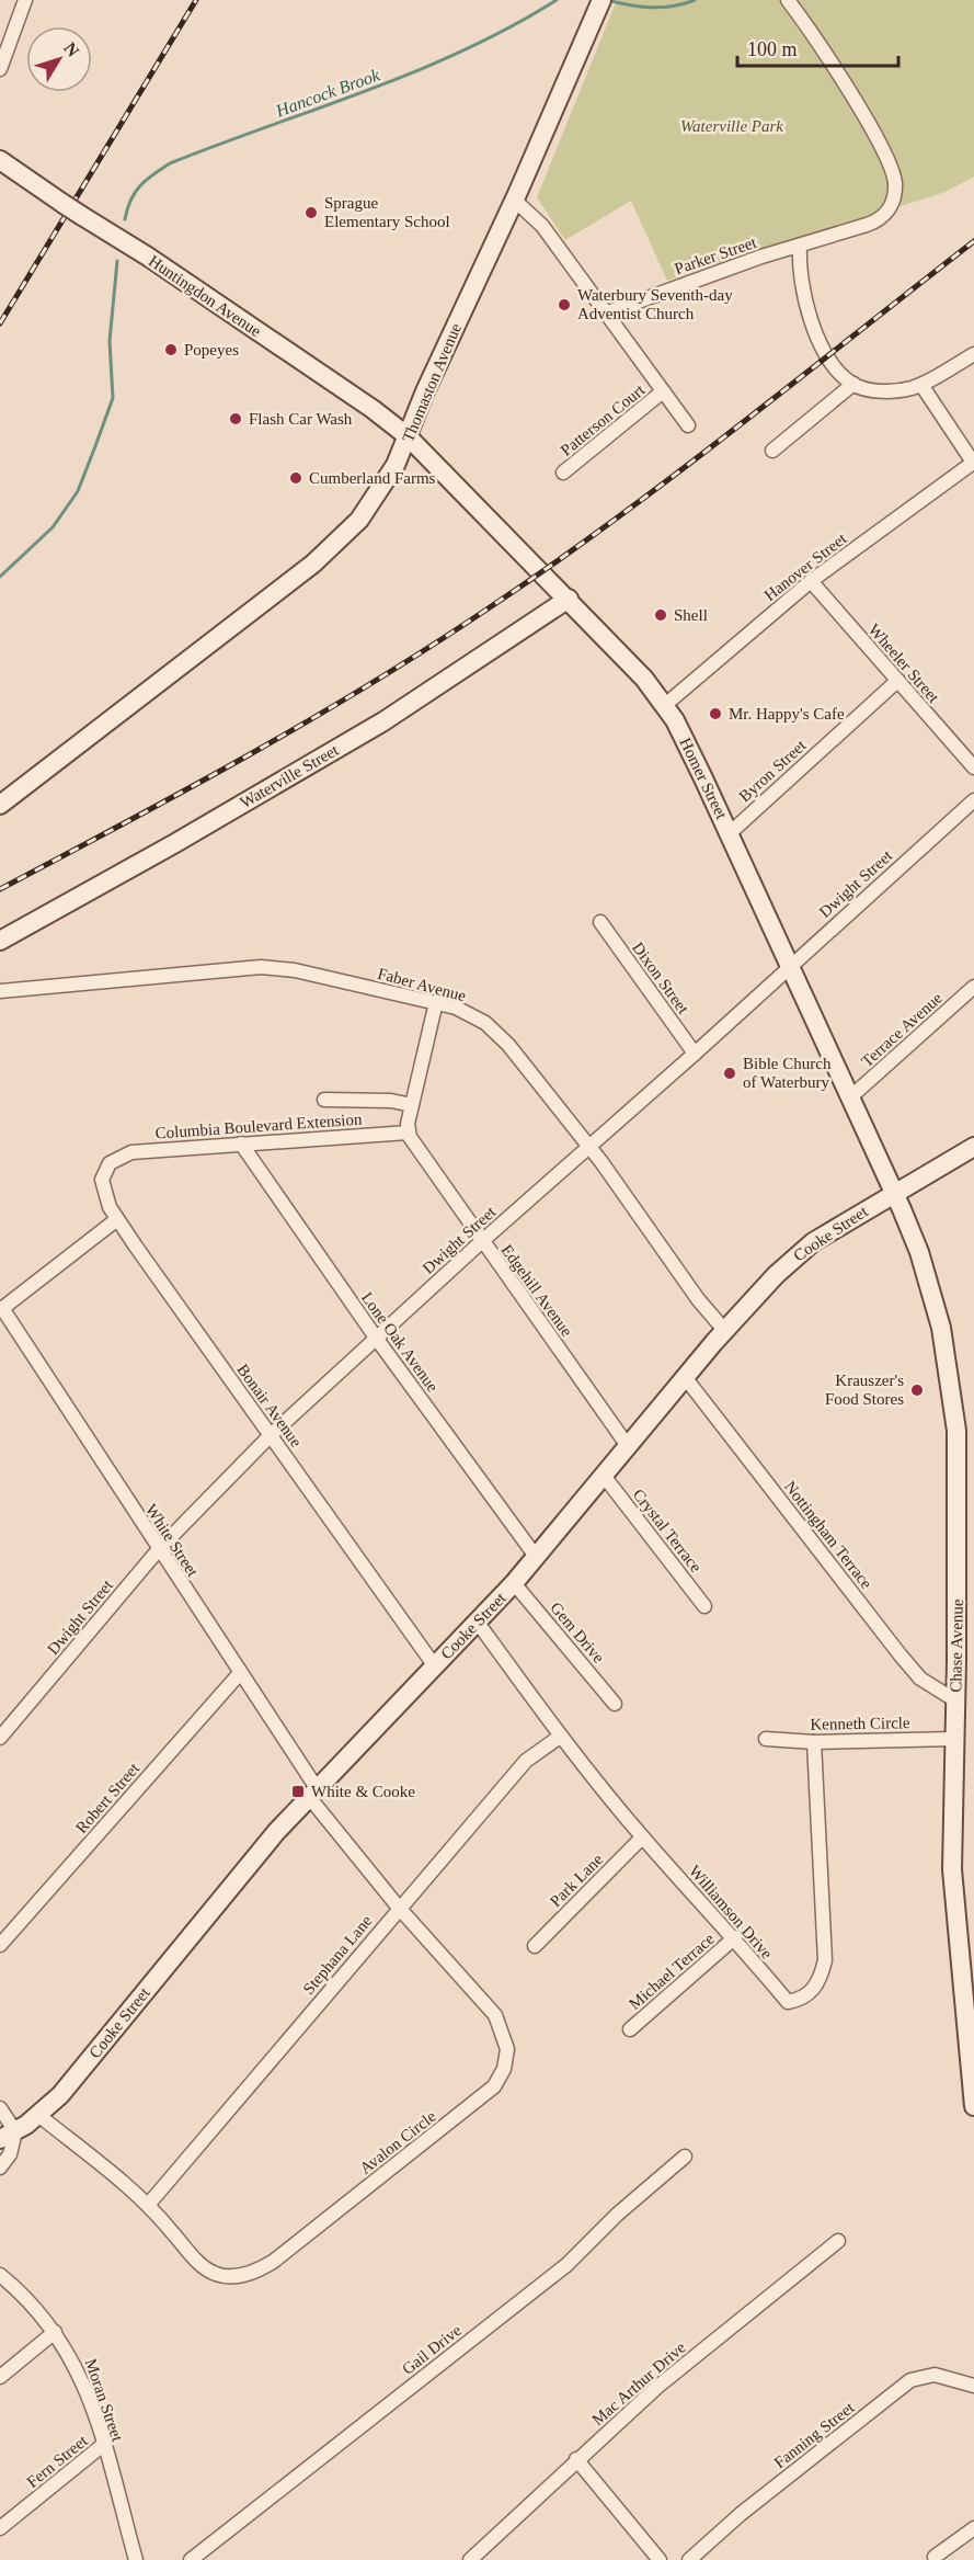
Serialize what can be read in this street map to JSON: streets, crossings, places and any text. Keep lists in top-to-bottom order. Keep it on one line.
{"streets":{"main road":["Huntingdon Avenue","Thomaston Avenue","Waterville Street","Homer Street","Cooke Street","Chase Avenue"],"street":["Parker Street","Patterson Court","Hanover Street","Wheeler Street","Byron Street","Dwight Street","Dixon Street","Faber Avenue","Terrace Avenue","Columbia Boulevard Extension","Edgehill Avenue","Lone Oak Avenue","Bonair Avenue","Crystal Terrace","Nottingham Terrace","White Street","Gem Drive","Kenneth Circle","Robert Street","Park Lane","Williamson Drive","Stephana Lane","Michael Terrace","Avalon Circle","Gail Drive","Mac Arthur Drive","Moran Street","Fanning Street","Fern Street"]},"crossings":[["Huntingdon Avenue","Thomaston Avenue"],["Huntingdon Avenue","Homer Street"],["Thomaston Avenue","Homer Street"],["Hanover Street","Wheeler Street"],["Hanover Street","Homer Street"],["Wheeler Street","Byron Street"],["Byron Street","Homer Street"],["Waterville Street","Homer Street"],["Homer Street","Dwight Street"],["Homer Street","Terrace Avenue"],["Homer Street","Cooke Street"],["Homer Street","Chase Avenue"],["Dwight Street","Dixon Street"],["Dwight Street","Faber Avenue"],["Dwight Street","Edgehill Avenue"],["Dwight Street","Lone Oak Avenue"],["Dwight Street","Bonair Avenue"],["Dwight Street","White Street"],["Faber Avenue","Cooke Street"],["Columbia Boulevard Extension","Edgehill Avenue"],["Columbia Boulevard Extension","Lone Oak Avenue"],["Columbia Boulevard Extension","Bonair Avenue"],["Cooke Street","Edgehill Avenue"],["Cooke Street","Lone Oak Avenue"],["Cooke Street","Bonair Avenue"],["Cooke Street","Crystal Terrace"],["Cooke Street","Nottingham Terrace"],["Cooke Street","White Street"],["Cooke Street","Gem Drive"],["Cooke Street","Chase Avenue"],["Cooke Street","Williamson Drive"],["Cooke Street","Avalon Circle"],["Nottingham Terrace","Chase Avenue"],["White Street","Robert Street"],["White Street","Avalon Circle"],["Chase Avenue","Kenneth Circle"],["Kenneth Circle","Williamson Drive"],["Park Lane","Williamson Drive"],["Williamson Drive","Stephana Lane"],["Williamson Drive","Michael Terrace"],["Stephana Lane","Avalon Circle"],["Moran Street","Fern Street"]],"water":["Hancock Brook"],"parks":["Waterville Park"],"places":{"other":["Sprague Elementary School","Waterbury Seventh-day Adventist Church","Popeyes","Flash Car Wash","Cumberland Farms","Shell","Mr. Happy's Cafe","Bible Church of Waterbury","Krauszer's Food Stores"],"transit":["White & Cooke"]},"scale_bar":"100 m","north":"top right"}
